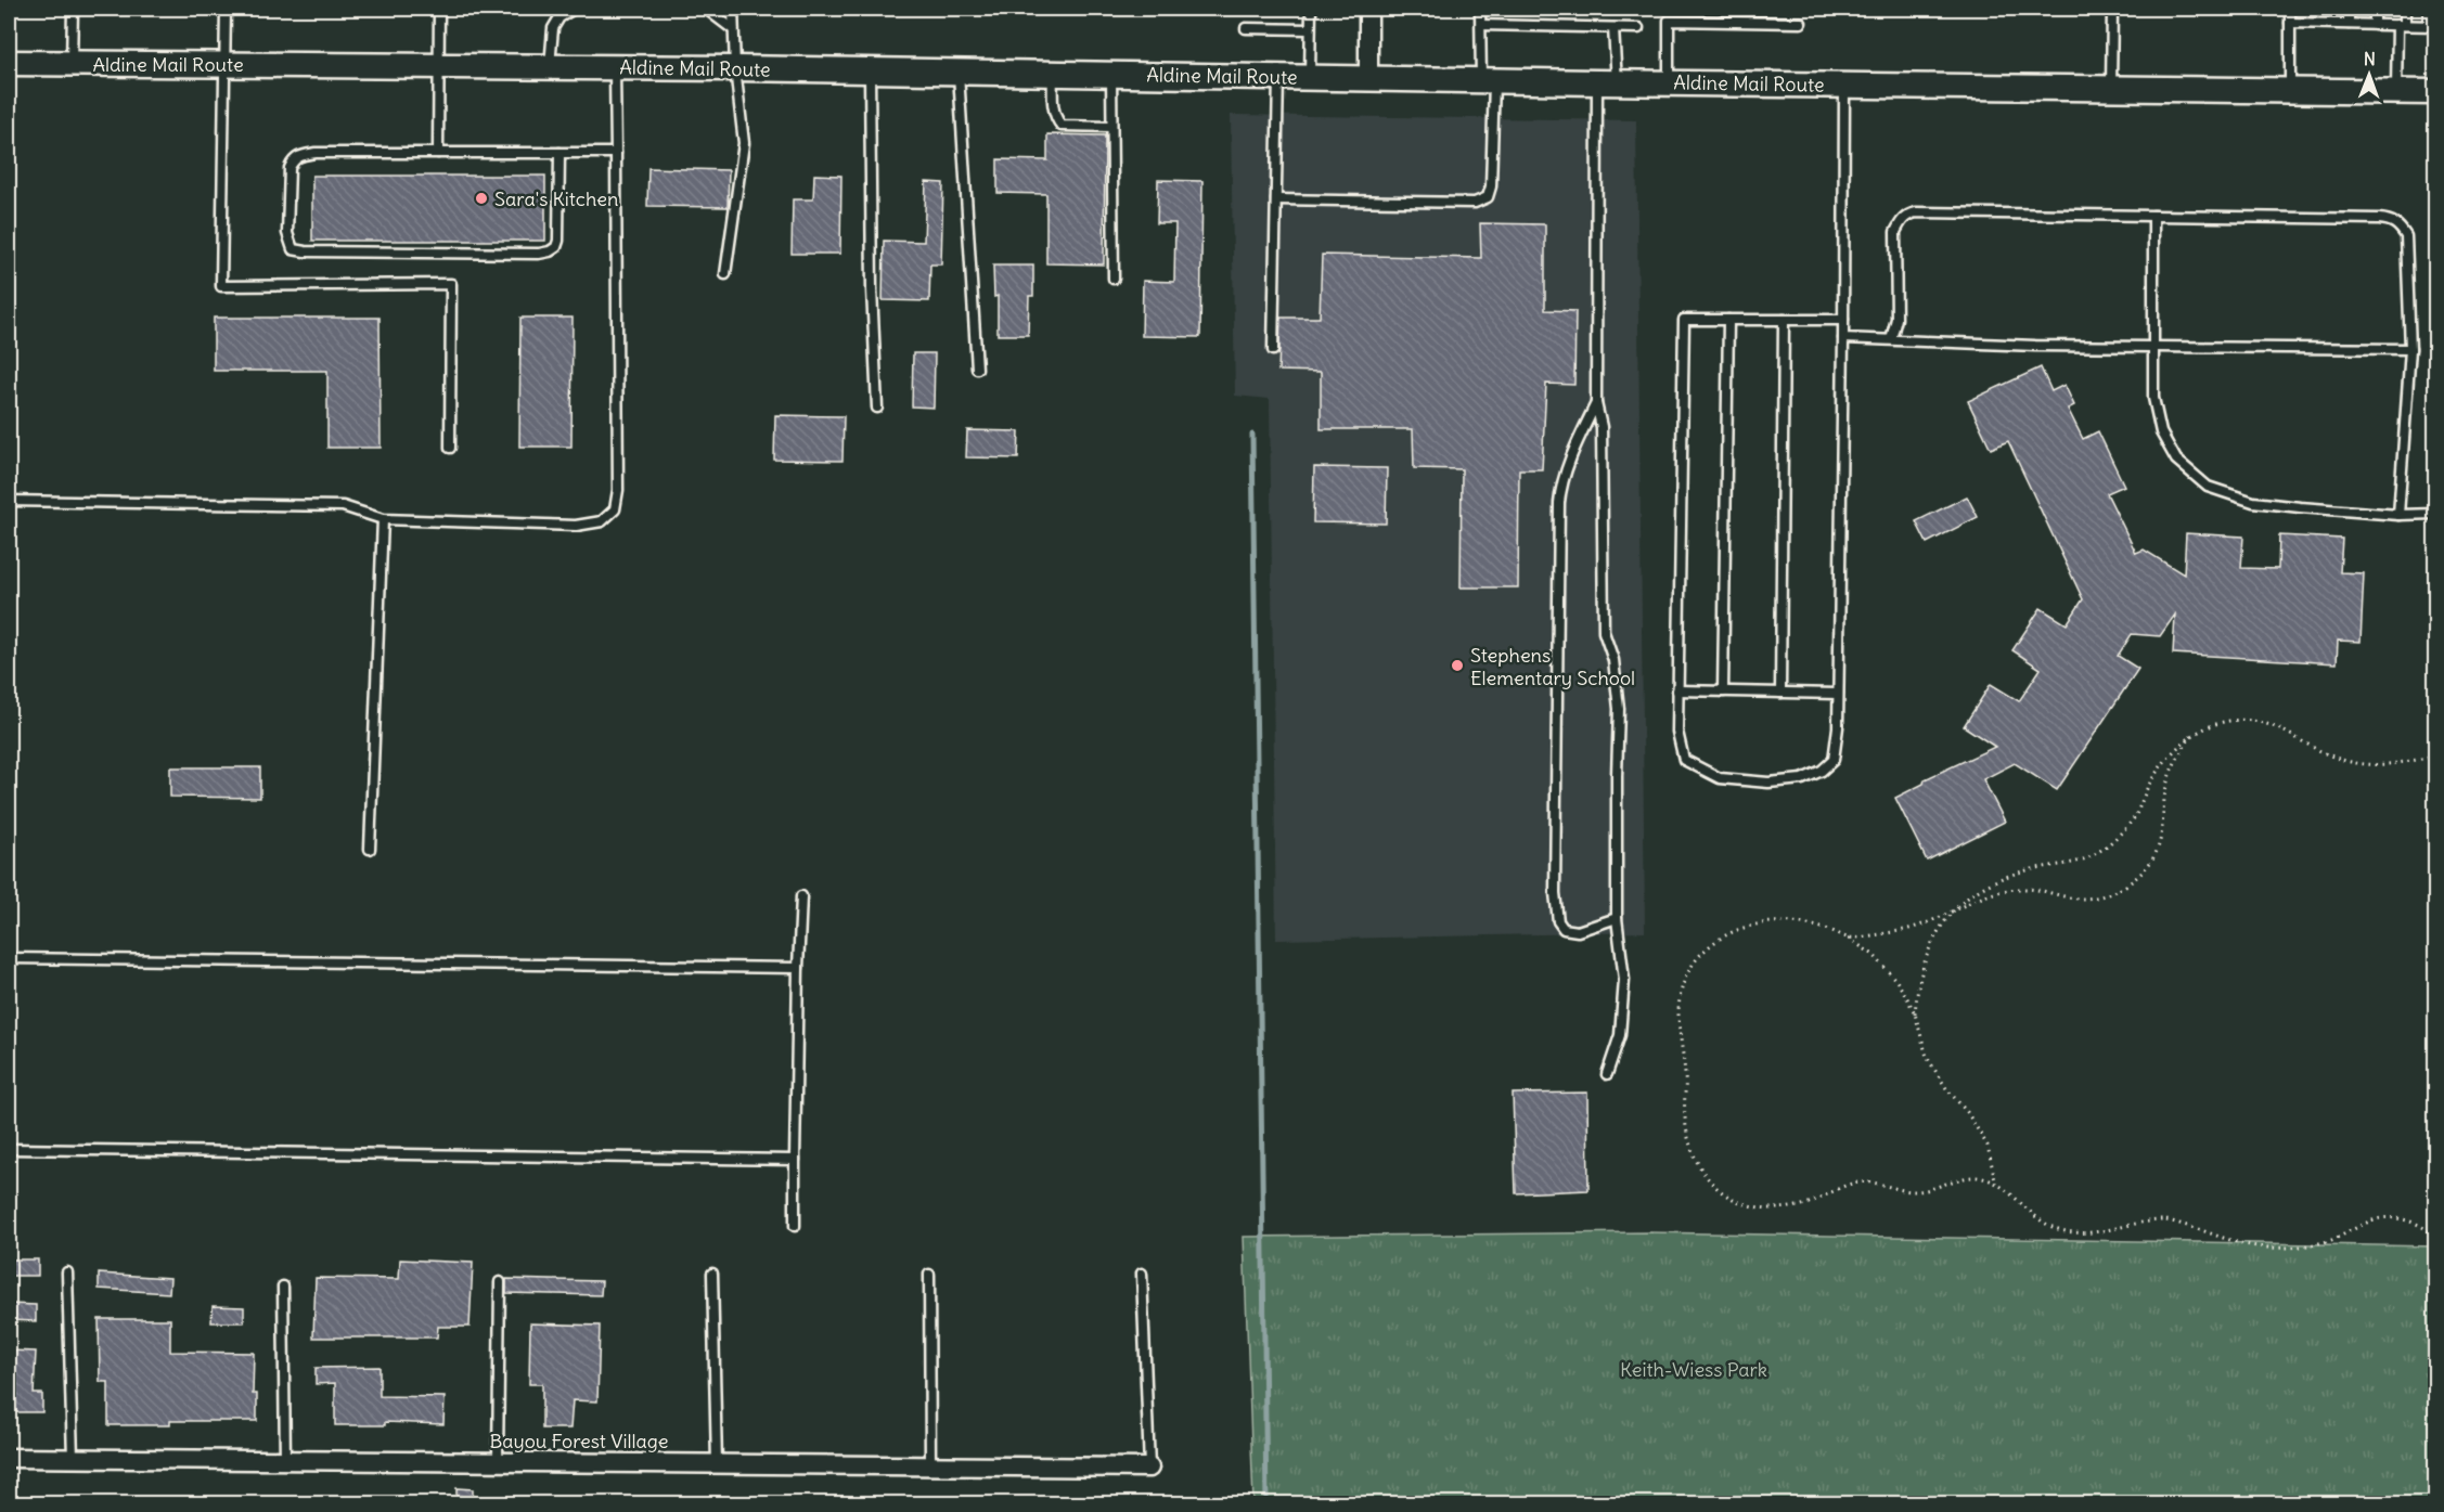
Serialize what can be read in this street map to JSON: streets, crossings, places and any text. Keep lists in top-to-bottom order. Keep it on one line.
{"streets":{"main road":["Aldine Mail Route"],"street":["Bayou Forest Village"]},"parks":["Keith-Wiess Park"],"places":["Sara's Kitchen","Stephens Elementary School"],"north":"top"}
